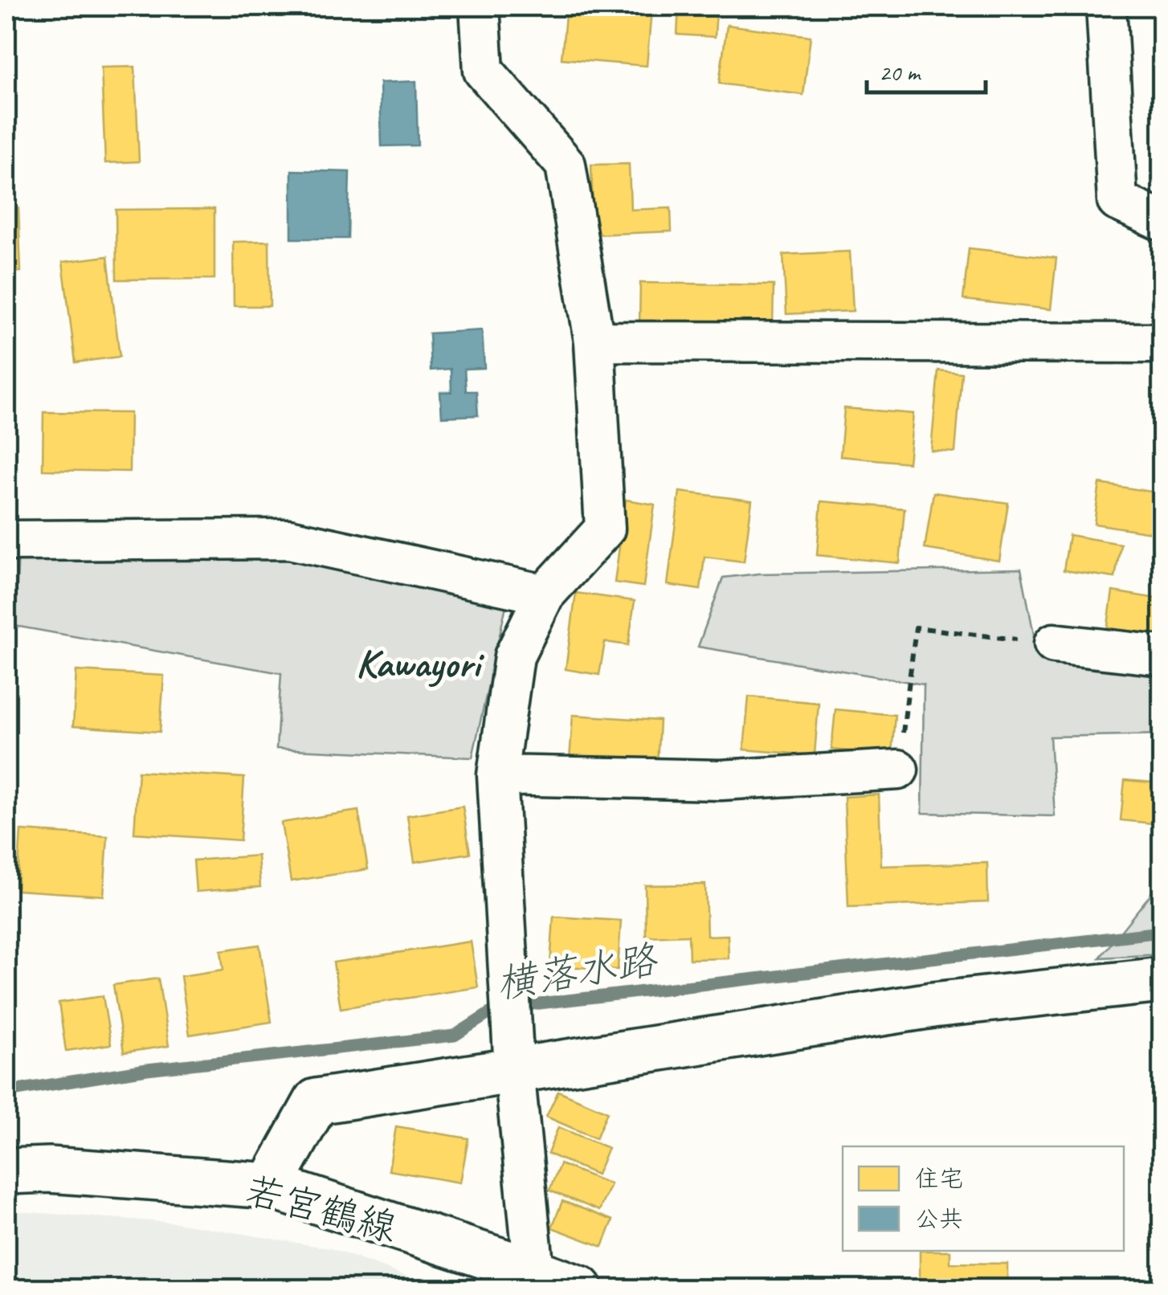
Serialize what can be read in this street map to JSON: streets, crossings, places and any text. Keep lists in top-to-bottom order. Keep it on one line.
{"streets":{"street":["若宮鶴線"]},"districts":["Kawayori"],"water":["横落水路"],"legend":["住宅","公共"],"scale_bar":"20 m"}
